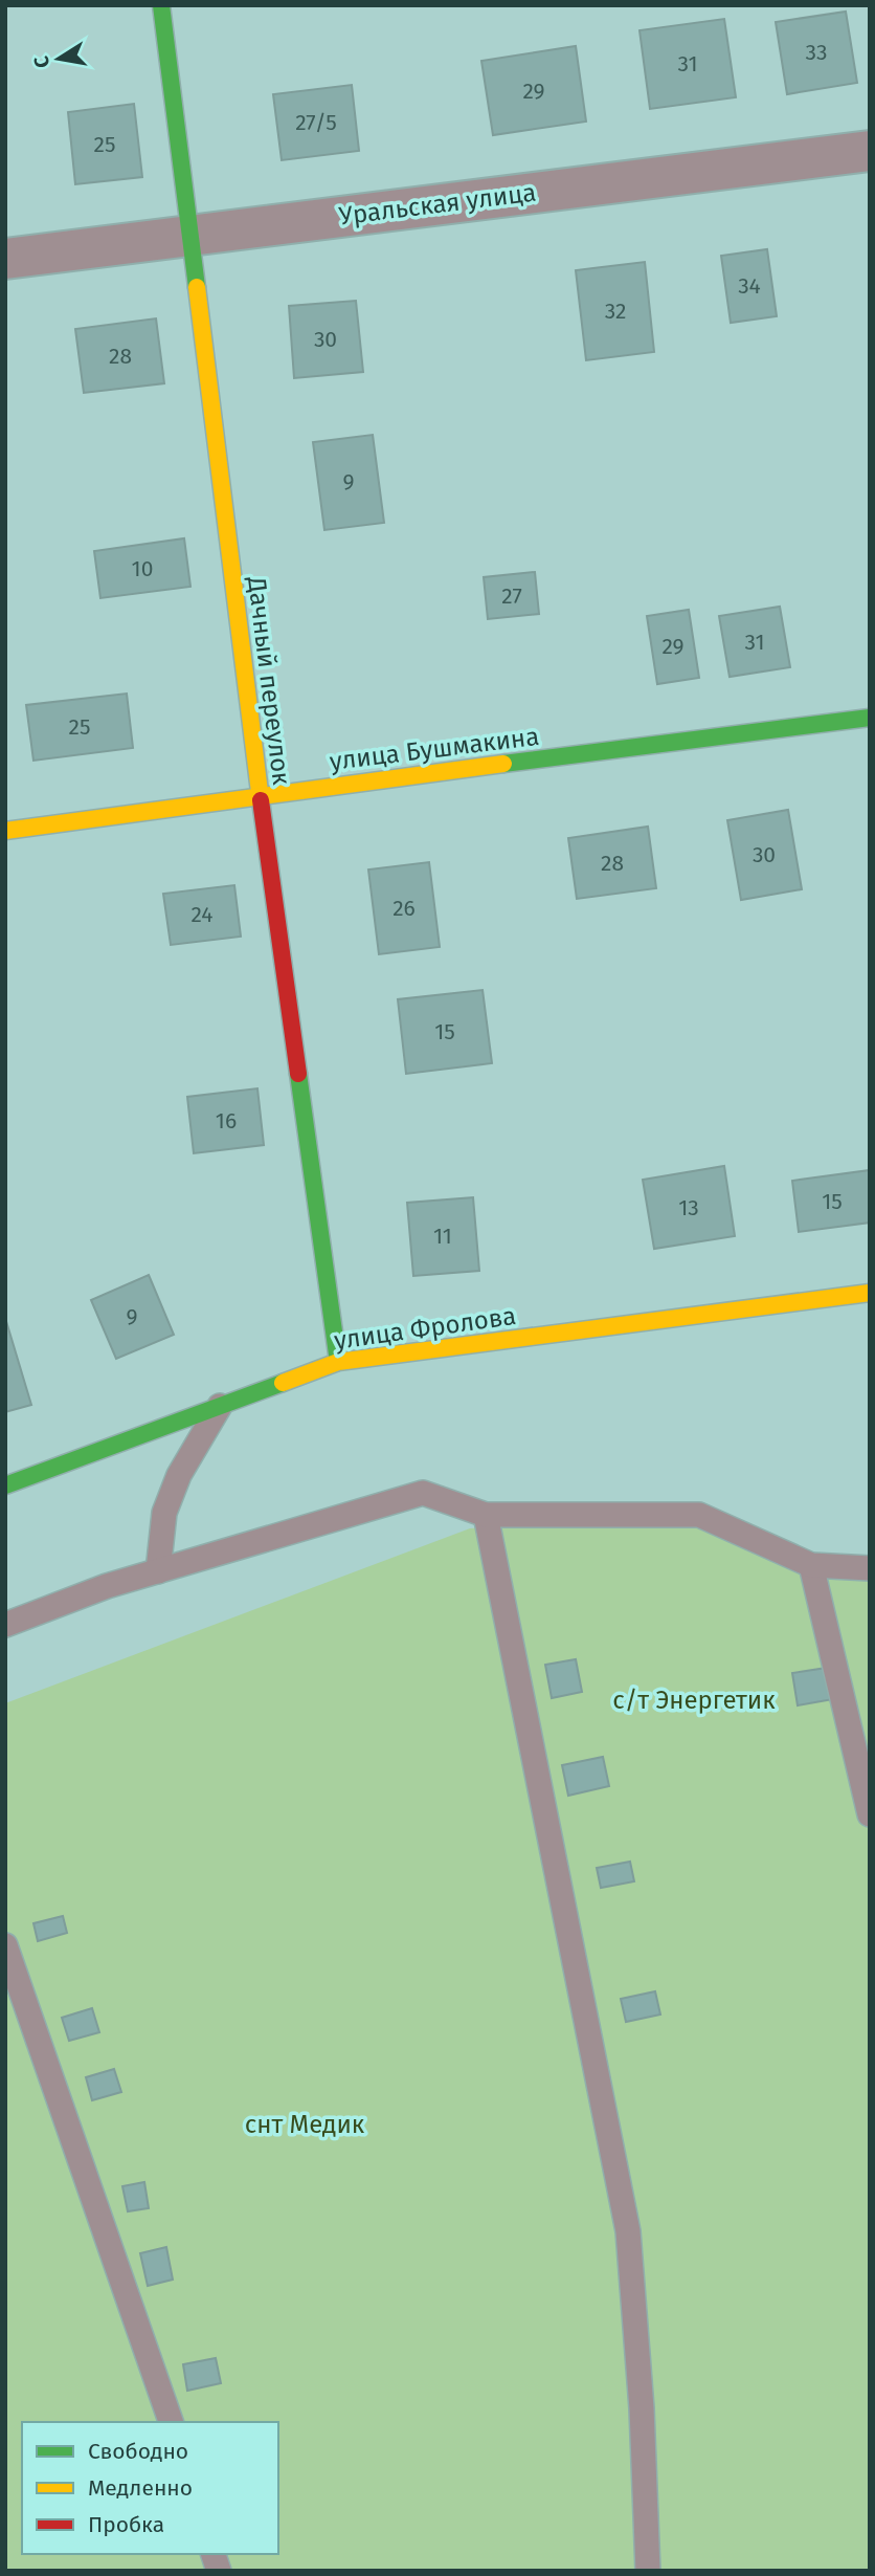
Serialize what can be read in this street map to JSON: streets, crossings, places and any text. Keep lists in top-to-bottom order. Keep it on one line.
{"streets":{"street":["Уральская улица","Дачный переулок","улица Бушмакина","улица Фролова"]},"crossings":[["Уральская улица","Дачный переулок"],["Дачный переулок","улица Бушмакина"],["Дачный переулок","улица Фролова"]],"parks":["с/т Энергетик","снт Медик"],"house_numbers":["33","31","29","27/5","25","34","32","30","28","9","10","27","31","29","25","30","28","26","24","15","16","15","13","11","9"],"legend":["Свободно","Медленно","Пробка"],"north":"left"}
